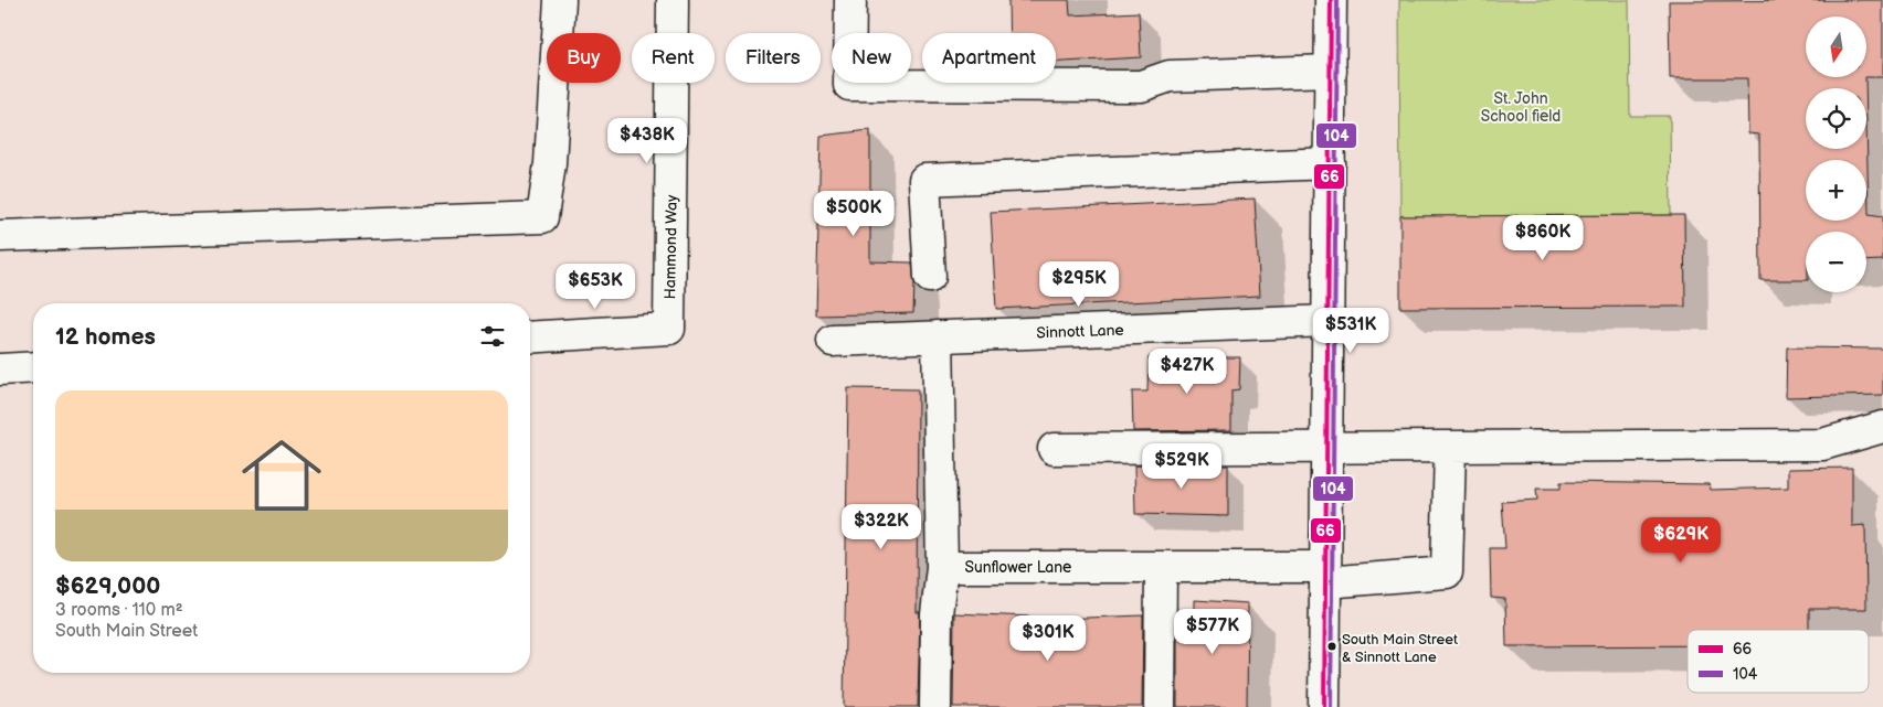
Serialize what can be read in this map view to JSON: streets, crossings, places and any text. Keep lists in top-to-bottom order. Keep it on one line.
{"streets":{"street":["Hammond Way","Sinnott Lane","Sunflower Lane"]},"crossings":[["Sinnott Lane","Sunflower Lane"]],"parks":["St. John School field"],"places":["South Main Street & Sinnott Lane"],"lines":["transit line 66","transit line 104"],"legend":["66","104"],"north":"bottom","page":{"map_buttons":["+","−"],"chip":["Buy","Rent","Filters","New","Apartment"],"price":["$438K","$500K","$860K","$295K","$653K","$531K","$427K","$529K","$322K","$629K","$577K","$301K"],"heading":"12 homes","list":[{"name":"$629,000","note":"3 rooms · 110 m² · South Main Street"}]}}
